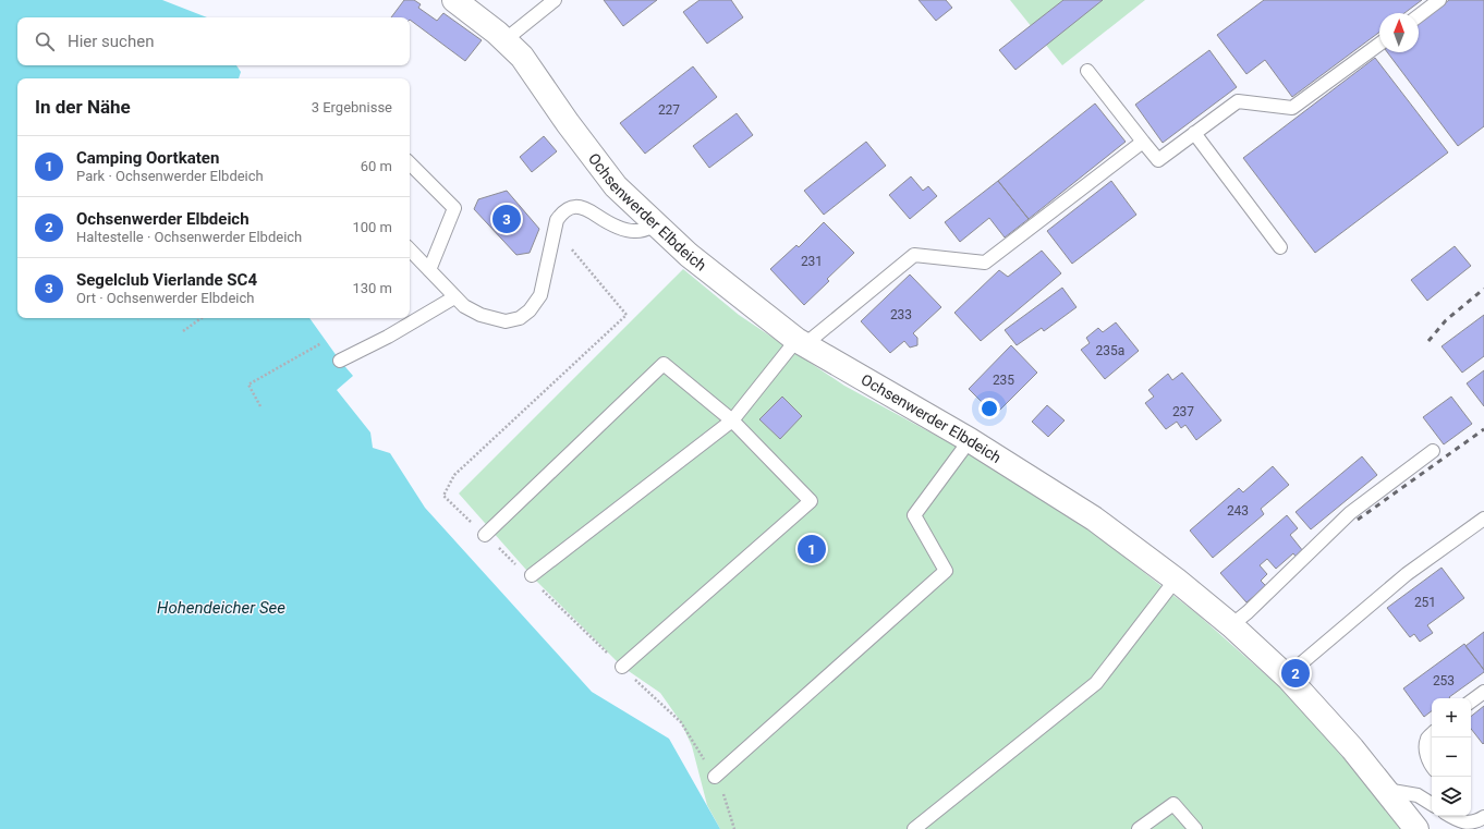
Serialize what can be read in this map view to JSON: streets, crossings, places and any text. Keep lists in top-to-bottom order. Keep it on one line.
{"streets":{"street":["Ochsenwerder Elbdeich"]},"water":["Hohendeicher See"],"house_numbers":["227","231","233","235a","235","237","243","251","253"],"north":"top","page":{"search":"Hier suchen","heading":["In der Nähe","3 Ergebnisse"],"list":[{"mark":"1","name":"Camping Oortkaten","note":"Park · Ochsenwerder Elbdeich","value":"60 m"},{"mark":"2","name":"Ochsenwerder Elbdeich","note":"Haltestelle · Ochsenwerder Elbdeich","value":"100 m"},{"mark":"3","name":"Segelclub Vierlande SC4","note":"Ort · Ochsenwerder Elbdeich","value":"130 m"}],"pins":["3","1","2"],"map_buttons":["+","−"]}}
